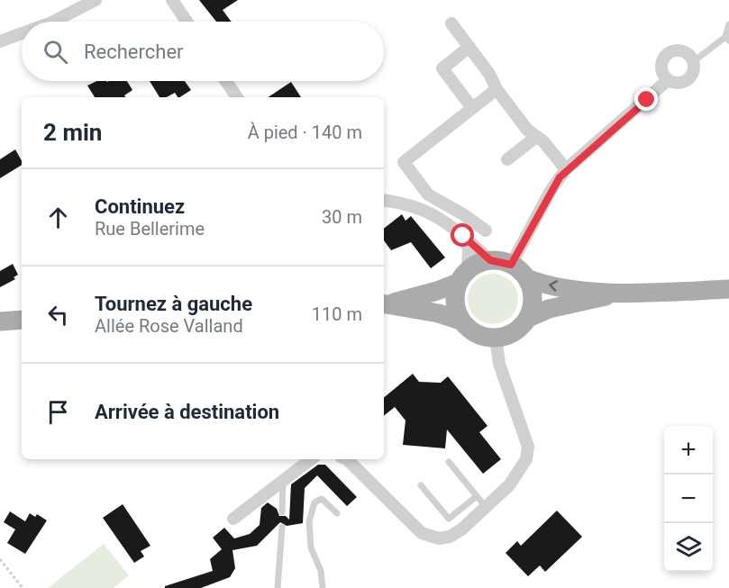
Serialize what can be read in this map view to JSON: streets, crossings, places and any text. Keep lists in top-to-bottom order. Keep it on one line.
{"page":{"search":"Rechercher","heading":["2 min","À pied · 140 m"],"list":[["Continuez","Rue Bellerime","30 m"],["Tournez à gauche","Allée Rose Valland","110 m"],"Arrivée à destination"],"map_buttons":["+","−"]}}
